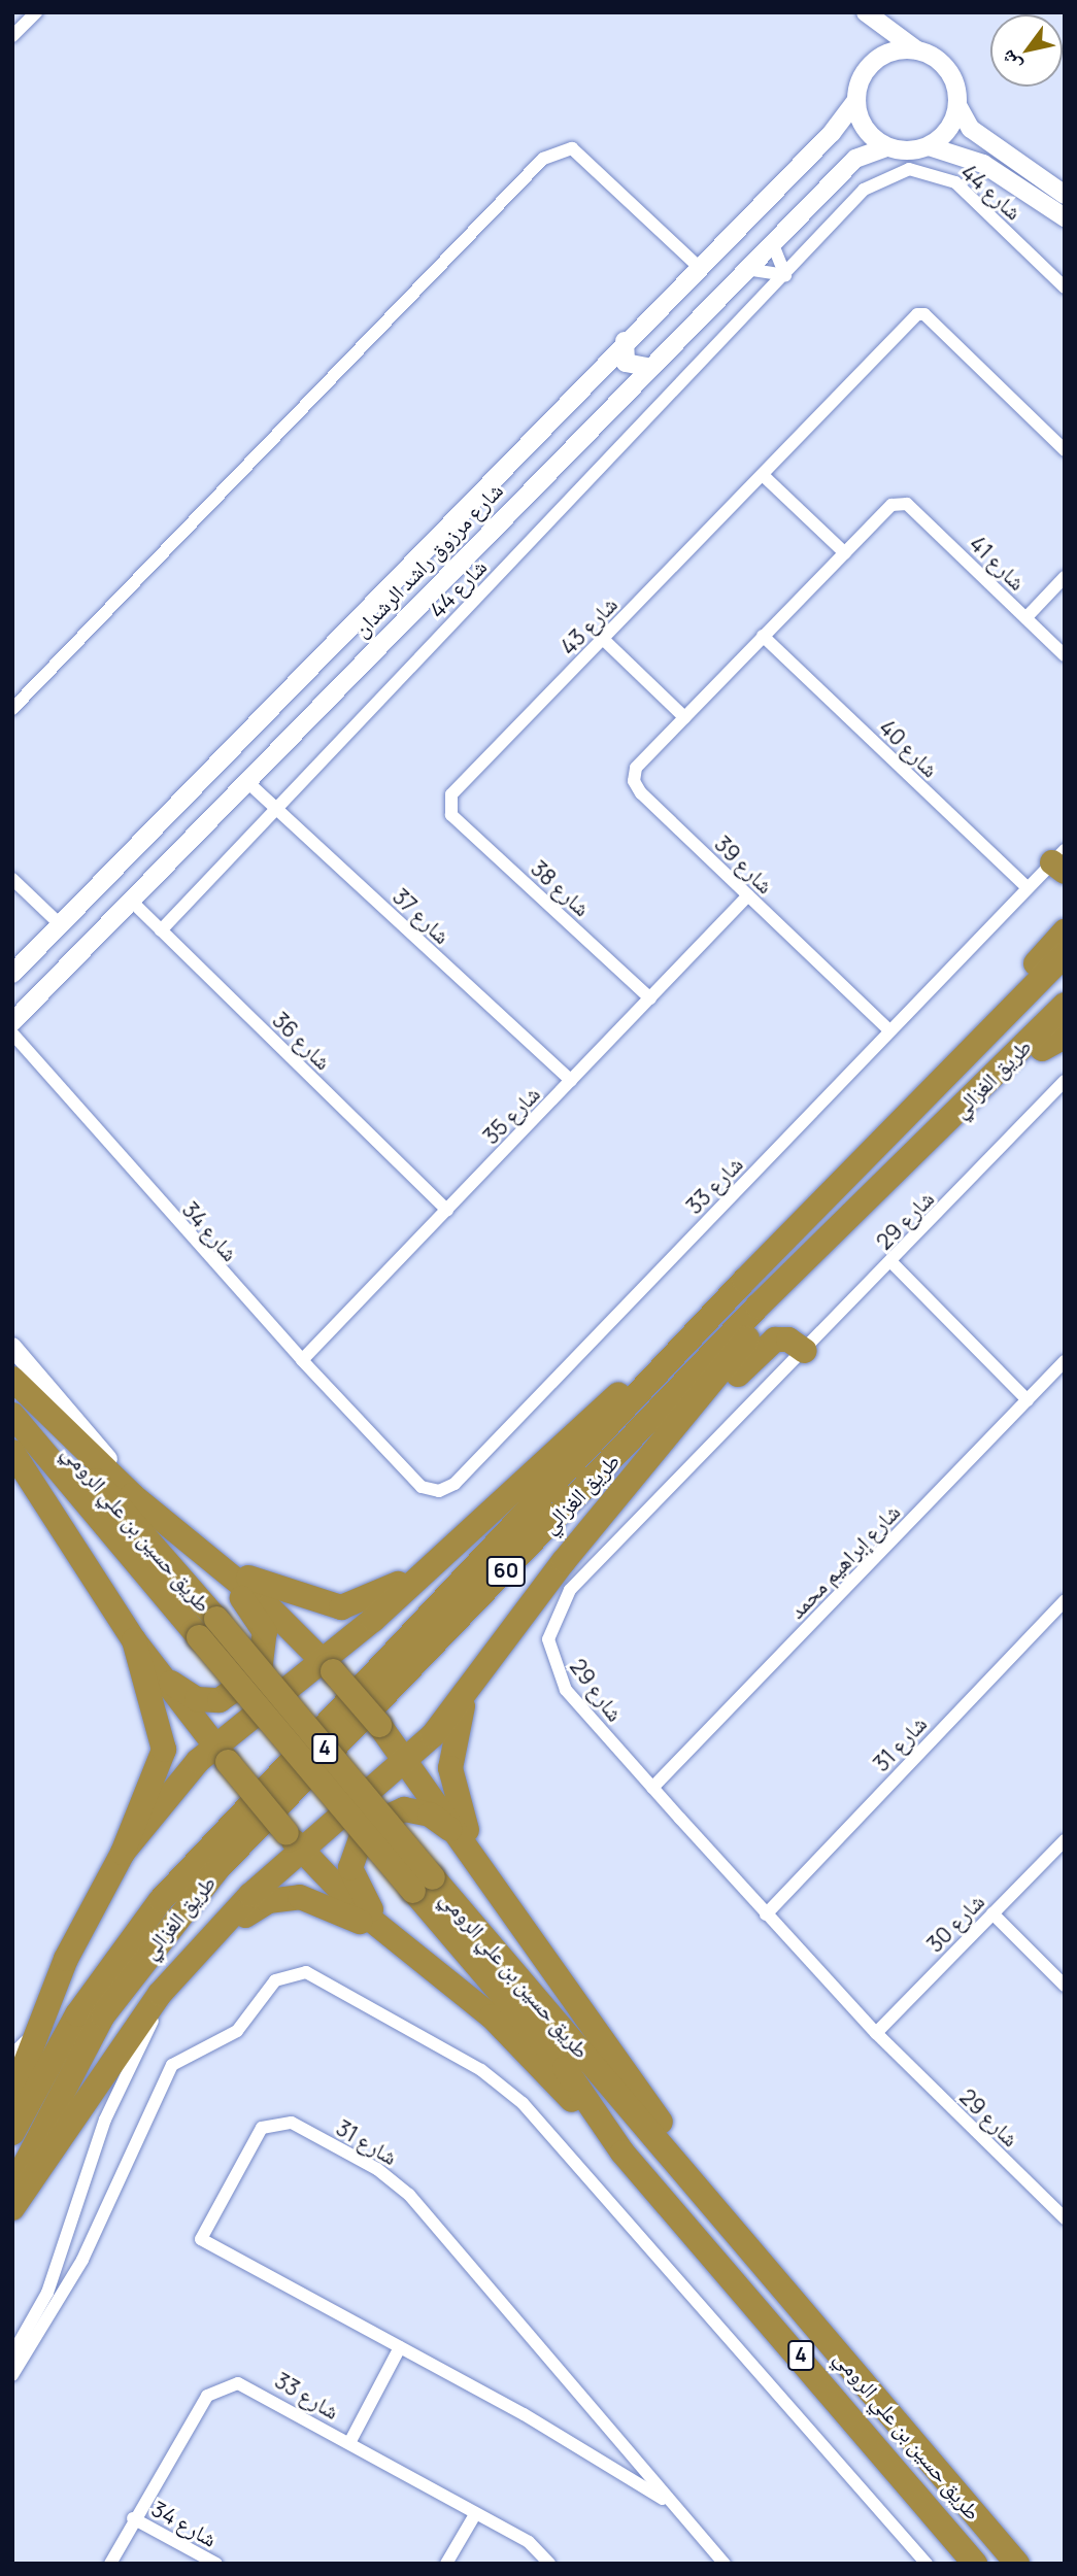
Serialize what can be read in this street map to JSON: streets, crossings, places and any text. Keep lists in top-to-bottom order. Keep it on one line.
{"streets":{"highway":["طريق الغزالي","طريق حسين بن علي الرومي","60","4"],"street":["شارع 44","شارع مرزوق راشد الرشدان","شارع 41","شارع 43","شارع 40","شارع 39","شارع 38","شارع 37","شارع 36","شارع 35","شارع 33","شارع 29","شارع 34","شارع إبراهيم محمد","شارع 31","شارع 30"]},"crossings":[["شارع 44","شارع 37"],["شارع 44","شارع 36"],["شارع مرزوق راشد الرشدان","شارع 37"],["شارع مرزوق راشد الرشدان","شارع 36"],["شارع 41","شارع 39"],["شارع 43","شارع 38"],["شارع 40","شارع 39"],["شارع 40","شارع 33"],["شارع 39","شارع 35"],["شارع 39","شارع 33"],["شارع 38","شارع 35"],["شارع 37","شارع 35"],["شارع 36","شارع 35"],["شارع 35","شارع 34"],["شارع 33","شارع 34"],["شارع 29","شارع إبراهيم محمد"],["شارع 29","شارع 31"],["شارع 29","شارع 30"]],"north":"bottom left"}
